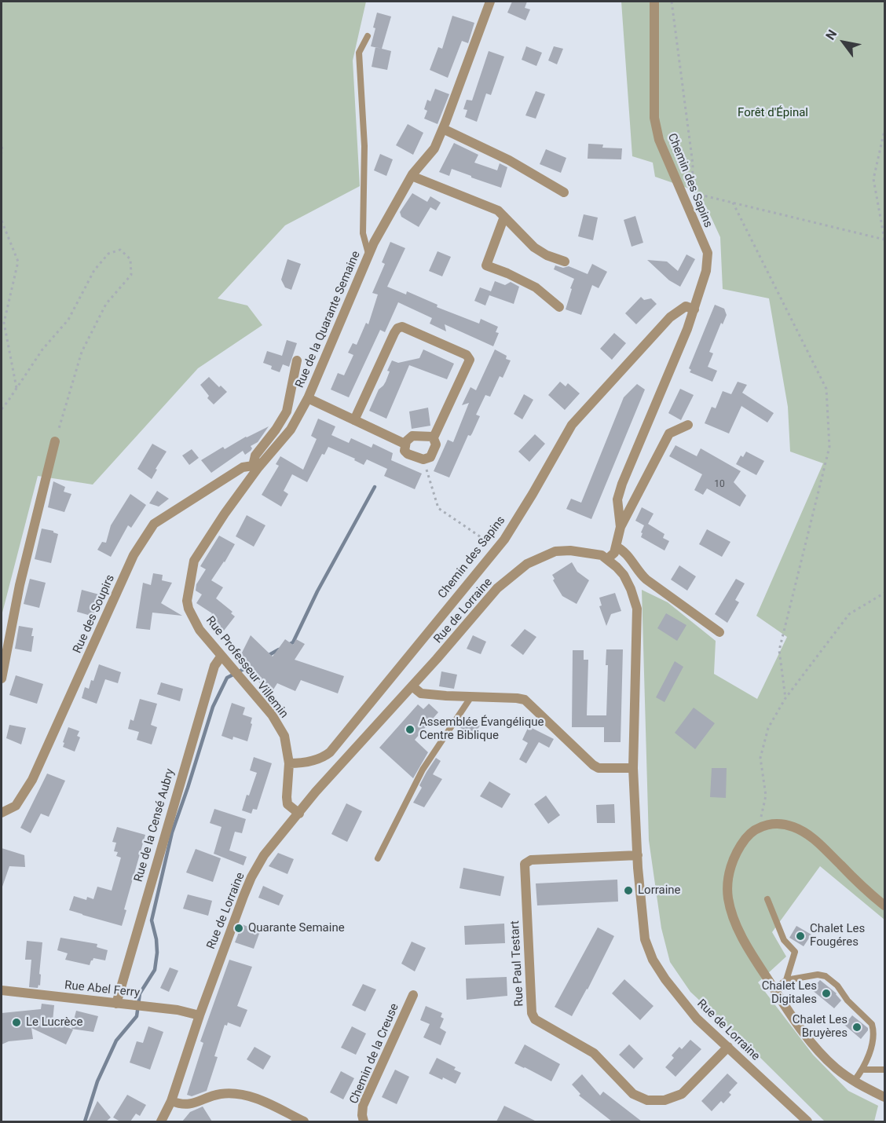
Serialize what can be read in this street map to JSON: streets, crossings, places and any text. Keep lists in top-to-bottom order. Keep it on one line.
{"streets":{"street":["Chemin des Sapins","Rue de la Quarante Semaine","Rue de Lorraine","Rue des Soupirs","Rue Professeur Villemin","Rue de la Censé Aubry","Rue Paul Testart","Rue Abel Ferry","Chemin de la Creuse"]},"crossings":[["Chemin des Sapins","Rue de Lorraine"],["Chemin des Sapins","Rue Professeur Villemin"],["Rue de la Quarante Semaine","Rue des Soupirs"],["Rue de la Quarante Semaine","Rue Professeur Villemin"],["Rue de Lorraine","Rue Professeur Villemin"],["Rue de Lorraine","Rue Paul Testart"],["Rue de Lorraine","Rue Abel Ferry"],["Rue des Soupirs","Rue Professeur Villemin"],["Rue Professeur Villemin","Rue de la Censé Aubry"],["Rue de la Censé Aubry","Rue Abel Ferry"]],"parks":["Forêt d'Épinal"],"places":["Assemblée Évangélique Centre Biblique","Lorraine","Quarante Semaine","Chalet Les Fougéres","Chalet Les Digitales","Le Lucrèce","Chalet Les Bruyères"],"house_numbers":["10"],"north":"top left"}
